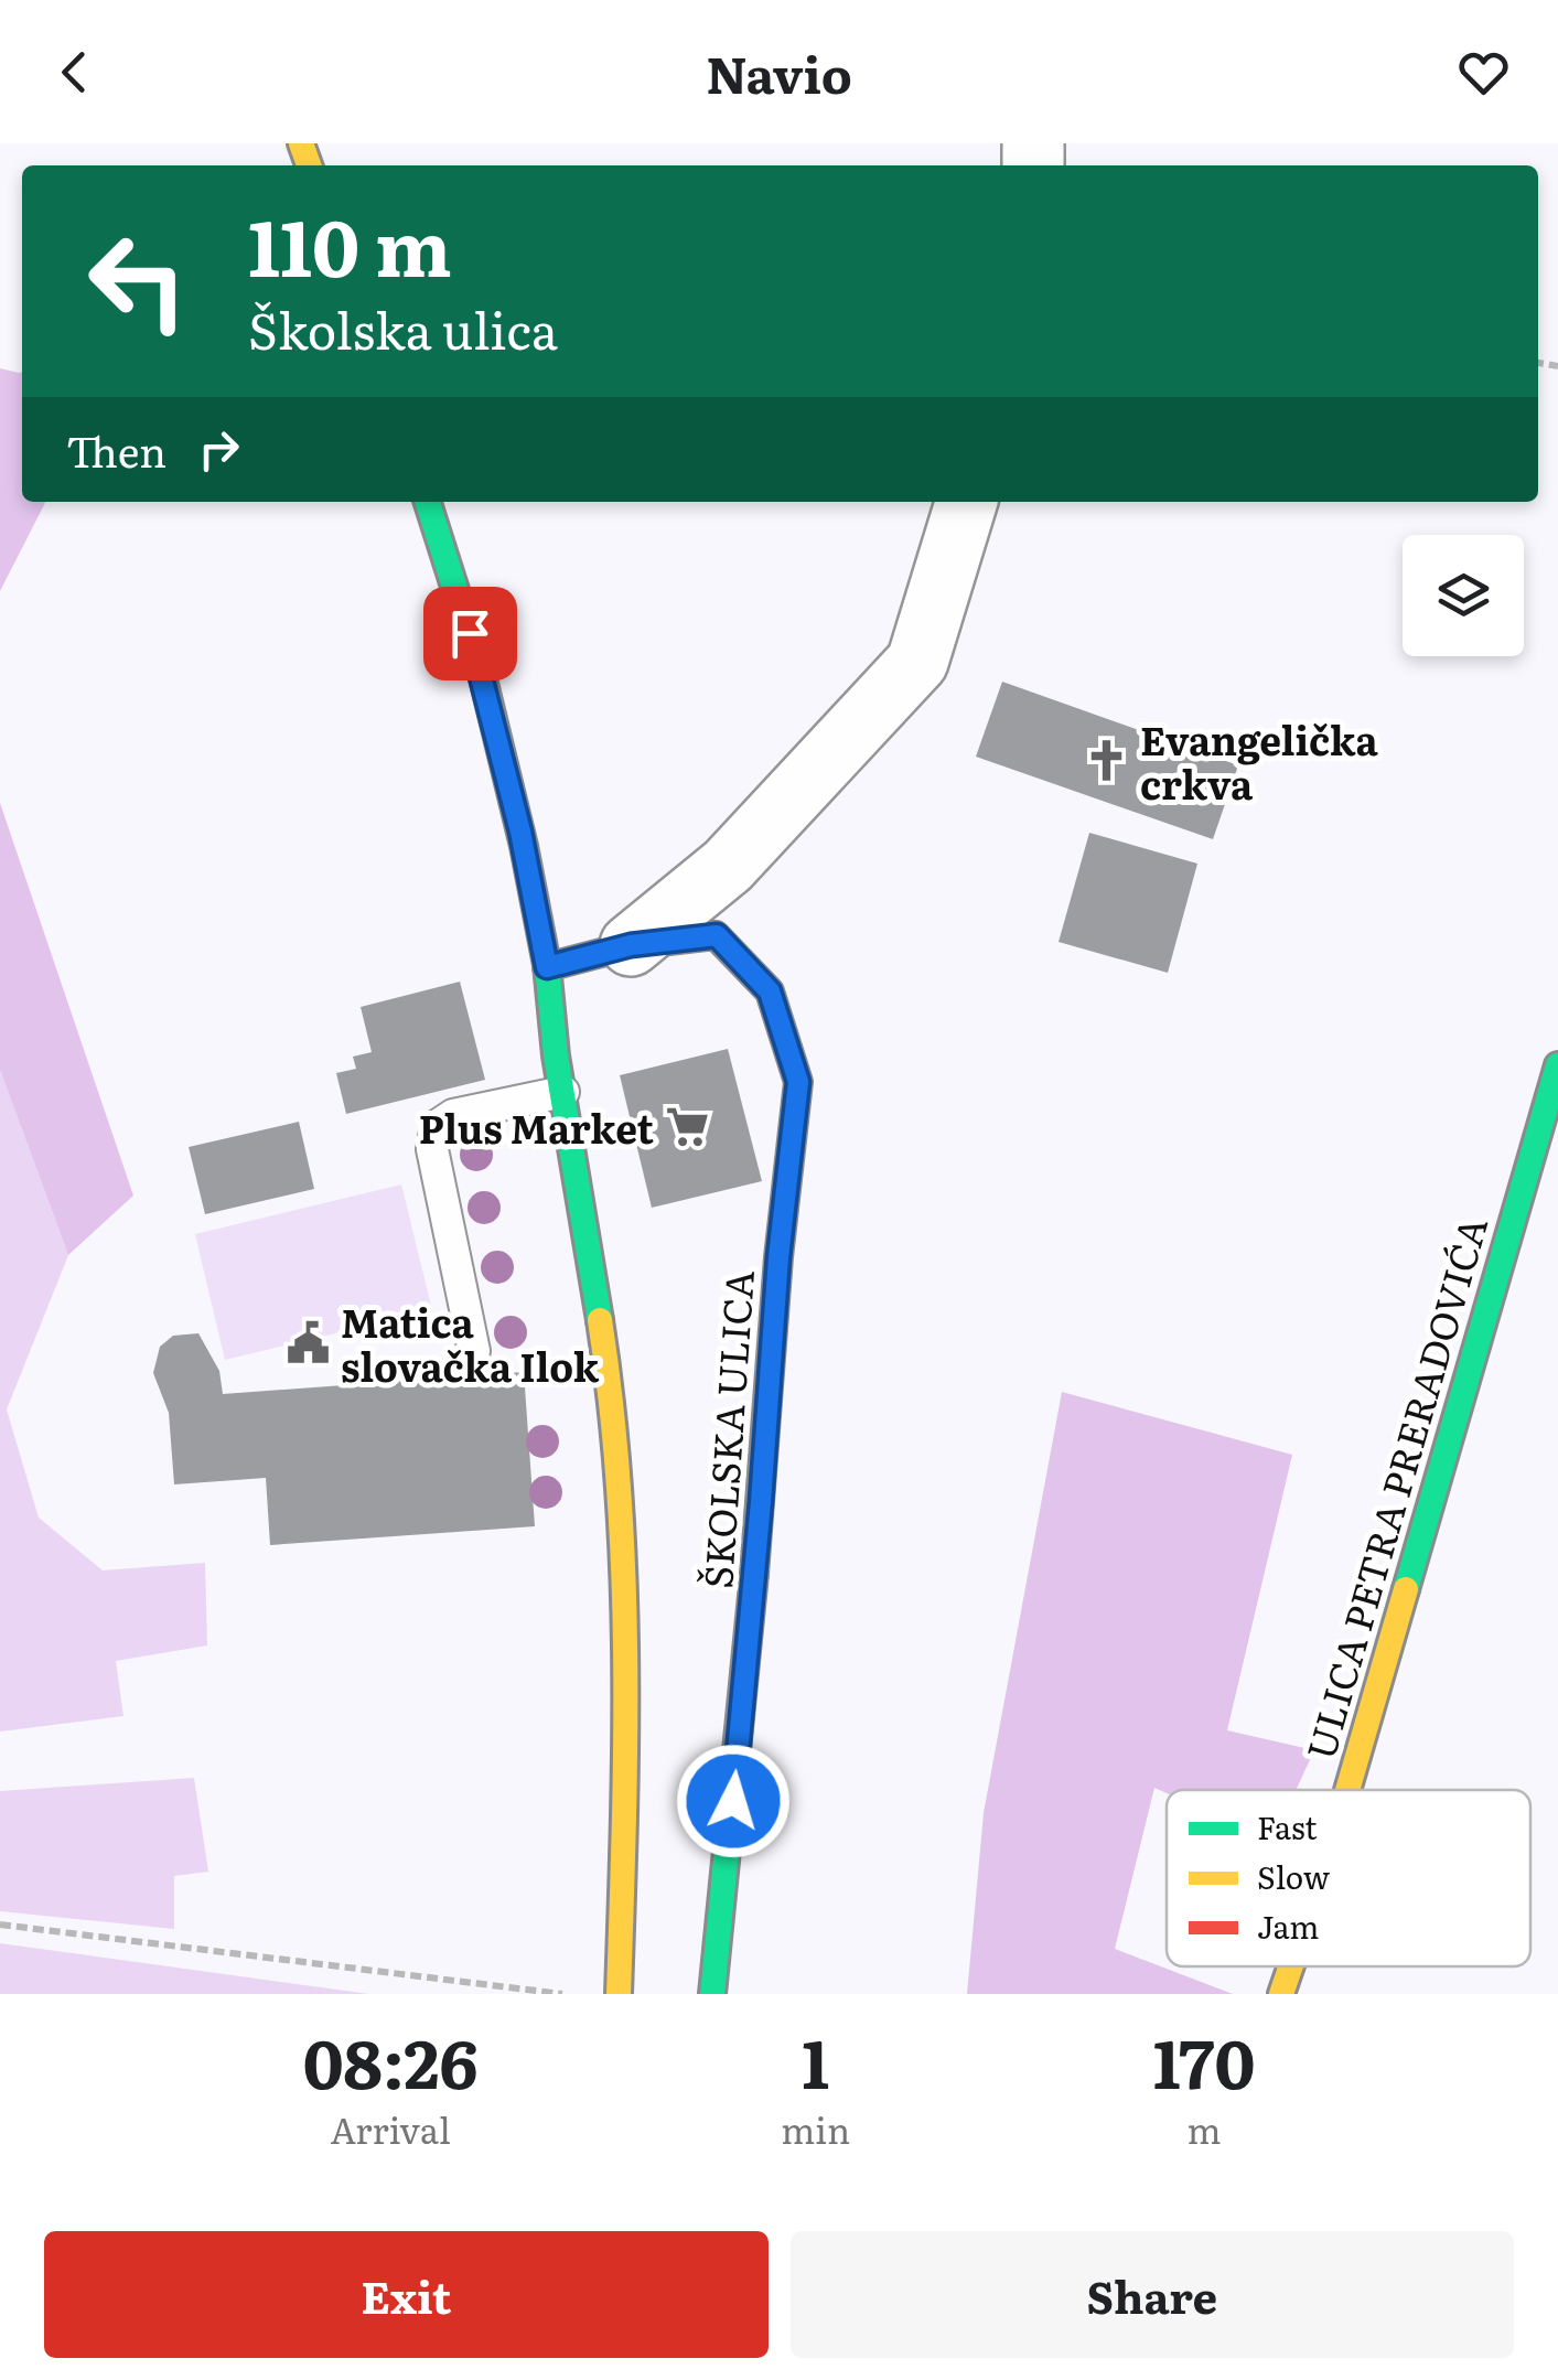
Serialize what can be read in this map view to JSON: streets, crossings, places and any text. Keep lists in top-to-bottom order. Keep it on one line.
{"streets":{"street":["ŠKOLSKA ULICA","ULICA PETRA PRERADOVIĆA"]},"places":{"church":["Evangelička crkva"],"supermarket":["Plus Market"],"public building":["Matica slovačka Ilok"]},"legend":["Fast","Slow","Jam"],"page":{"header":"Navio","turn":["110 m","Školska ulica"],"then":"Then","eta":["08:26","Arrival","1","min","170","m"],"buttons":["Exit","Share"]}}
